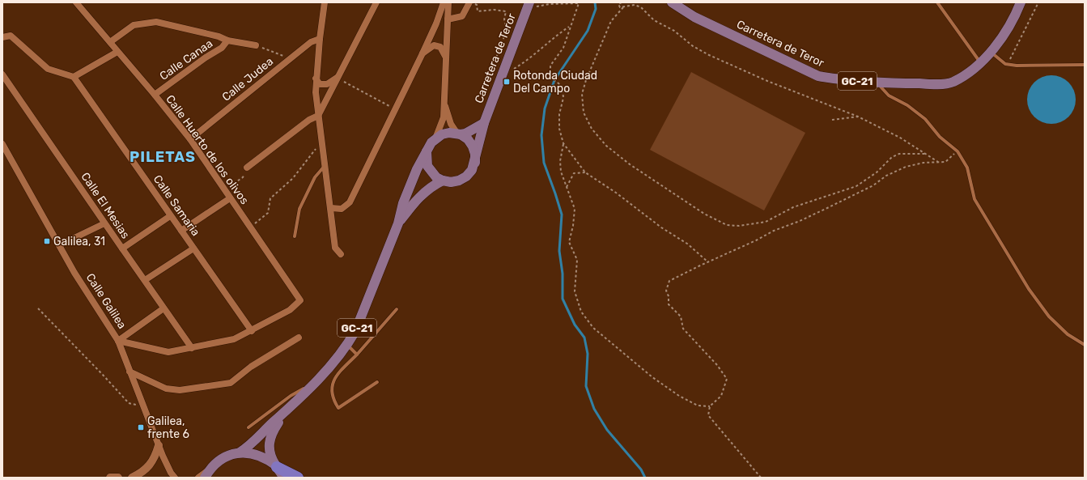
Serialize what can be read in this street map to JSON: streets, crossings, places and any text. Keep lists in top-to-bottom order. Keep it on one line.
{"streets":{"main road":["Carretera de Teror","GC-21"],"street":["Calle Canaa","Calle Judea","Calle Huerto de los olivos","Calle El Mesias","Calle Samaria","Calle Galilea"]},"crossings":[["Carretera de Teror","GC-21"],["Calle Canaa","Calle Huerto de los olivos"],["Calle Judea","Calle Huerto de los olivos"],["Calle Huerto de los olivos","Calle Samaria"]],"districts":["PILETAS"],"places":{"transit":["Rotonda Ciudad Del Campo","Galilea, 31","Galilea, frente 6"]}}
